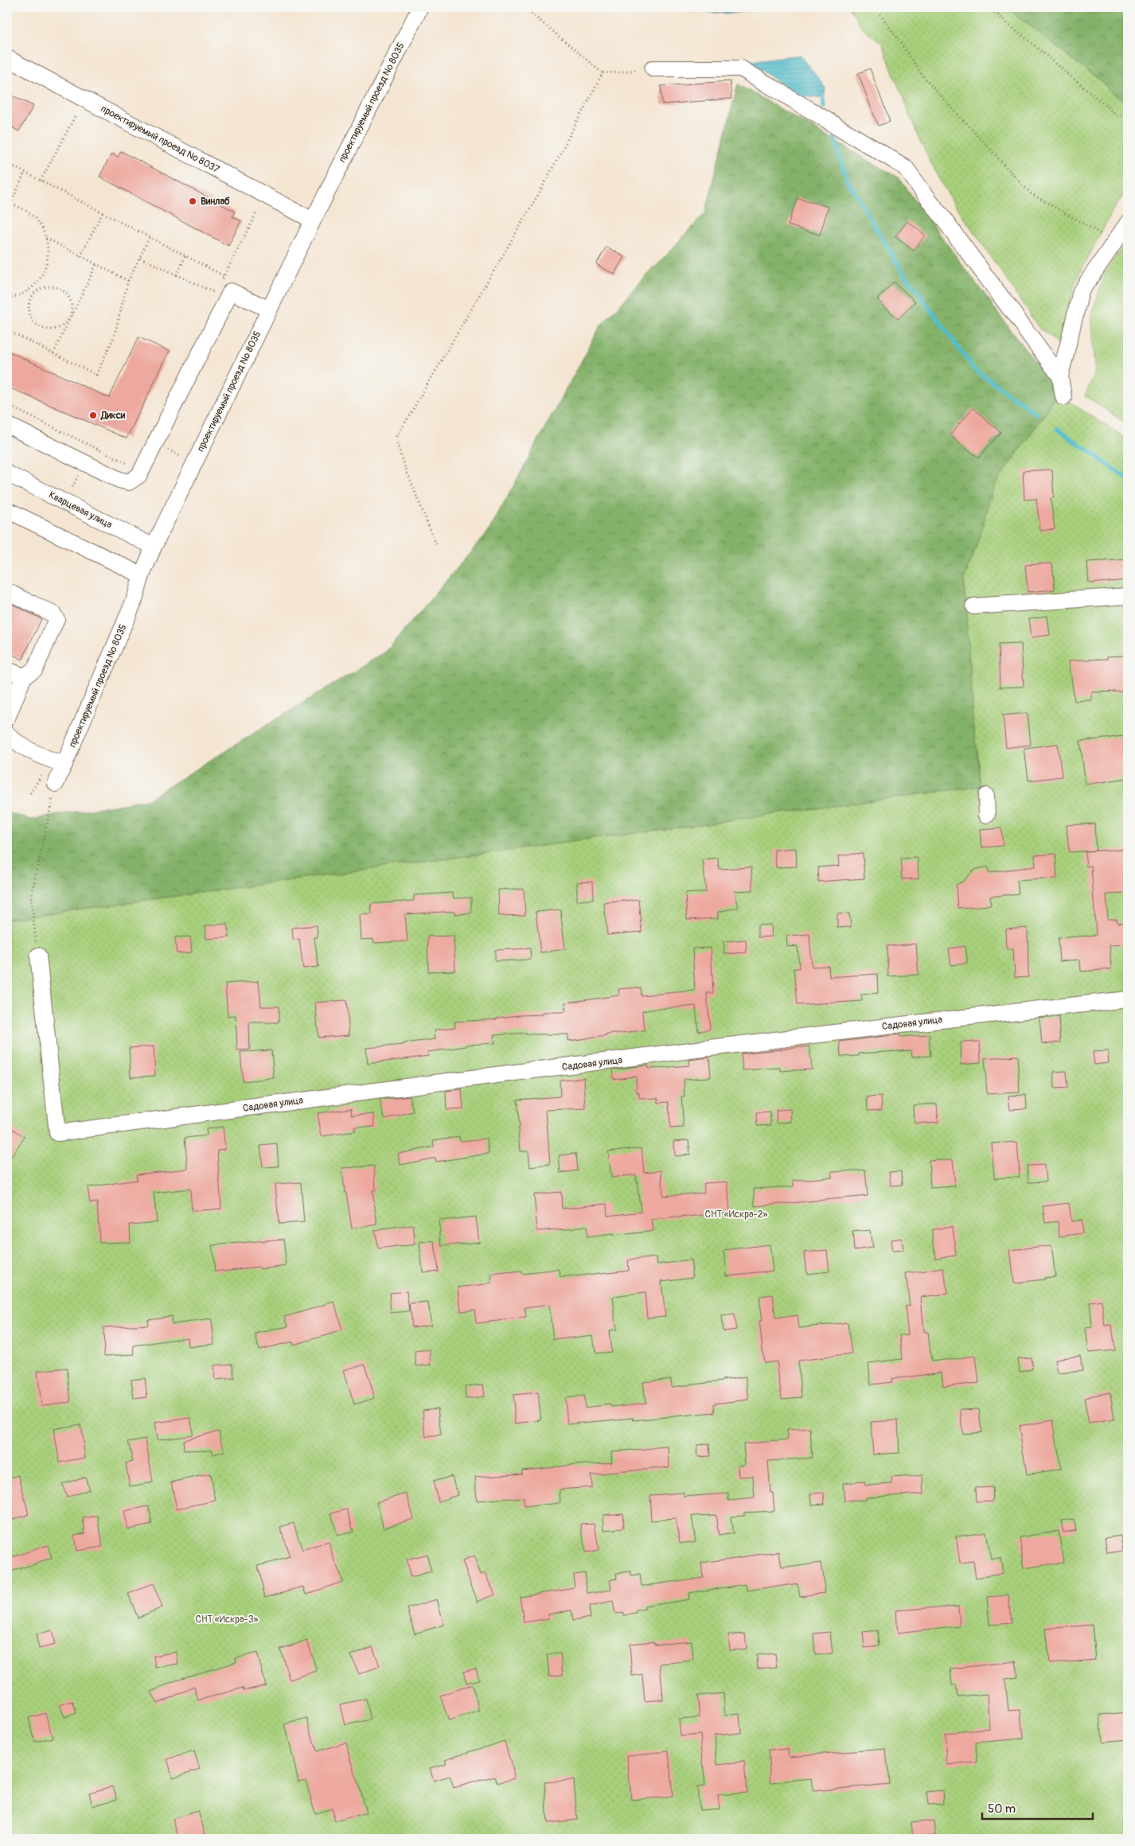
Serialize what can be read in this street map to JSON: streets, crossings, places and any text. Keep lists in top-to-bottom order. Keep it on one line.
{"streets":{"street":["проектируемый проезд № 8035","проектируемый проезд № 8037","Кварцевая улица","Садовая улица"]},"crossings":[["проектируемый проезд № 8035","проектируемый проезд № 8037"],["проектируемый проезд № 8035","Кварцевая улица"]],"parks":["СНТ «Искра-2»","СНТ «Искра-3»"],"places":["Винлаб","Дикси"],"scale_bar":"50 m"}
